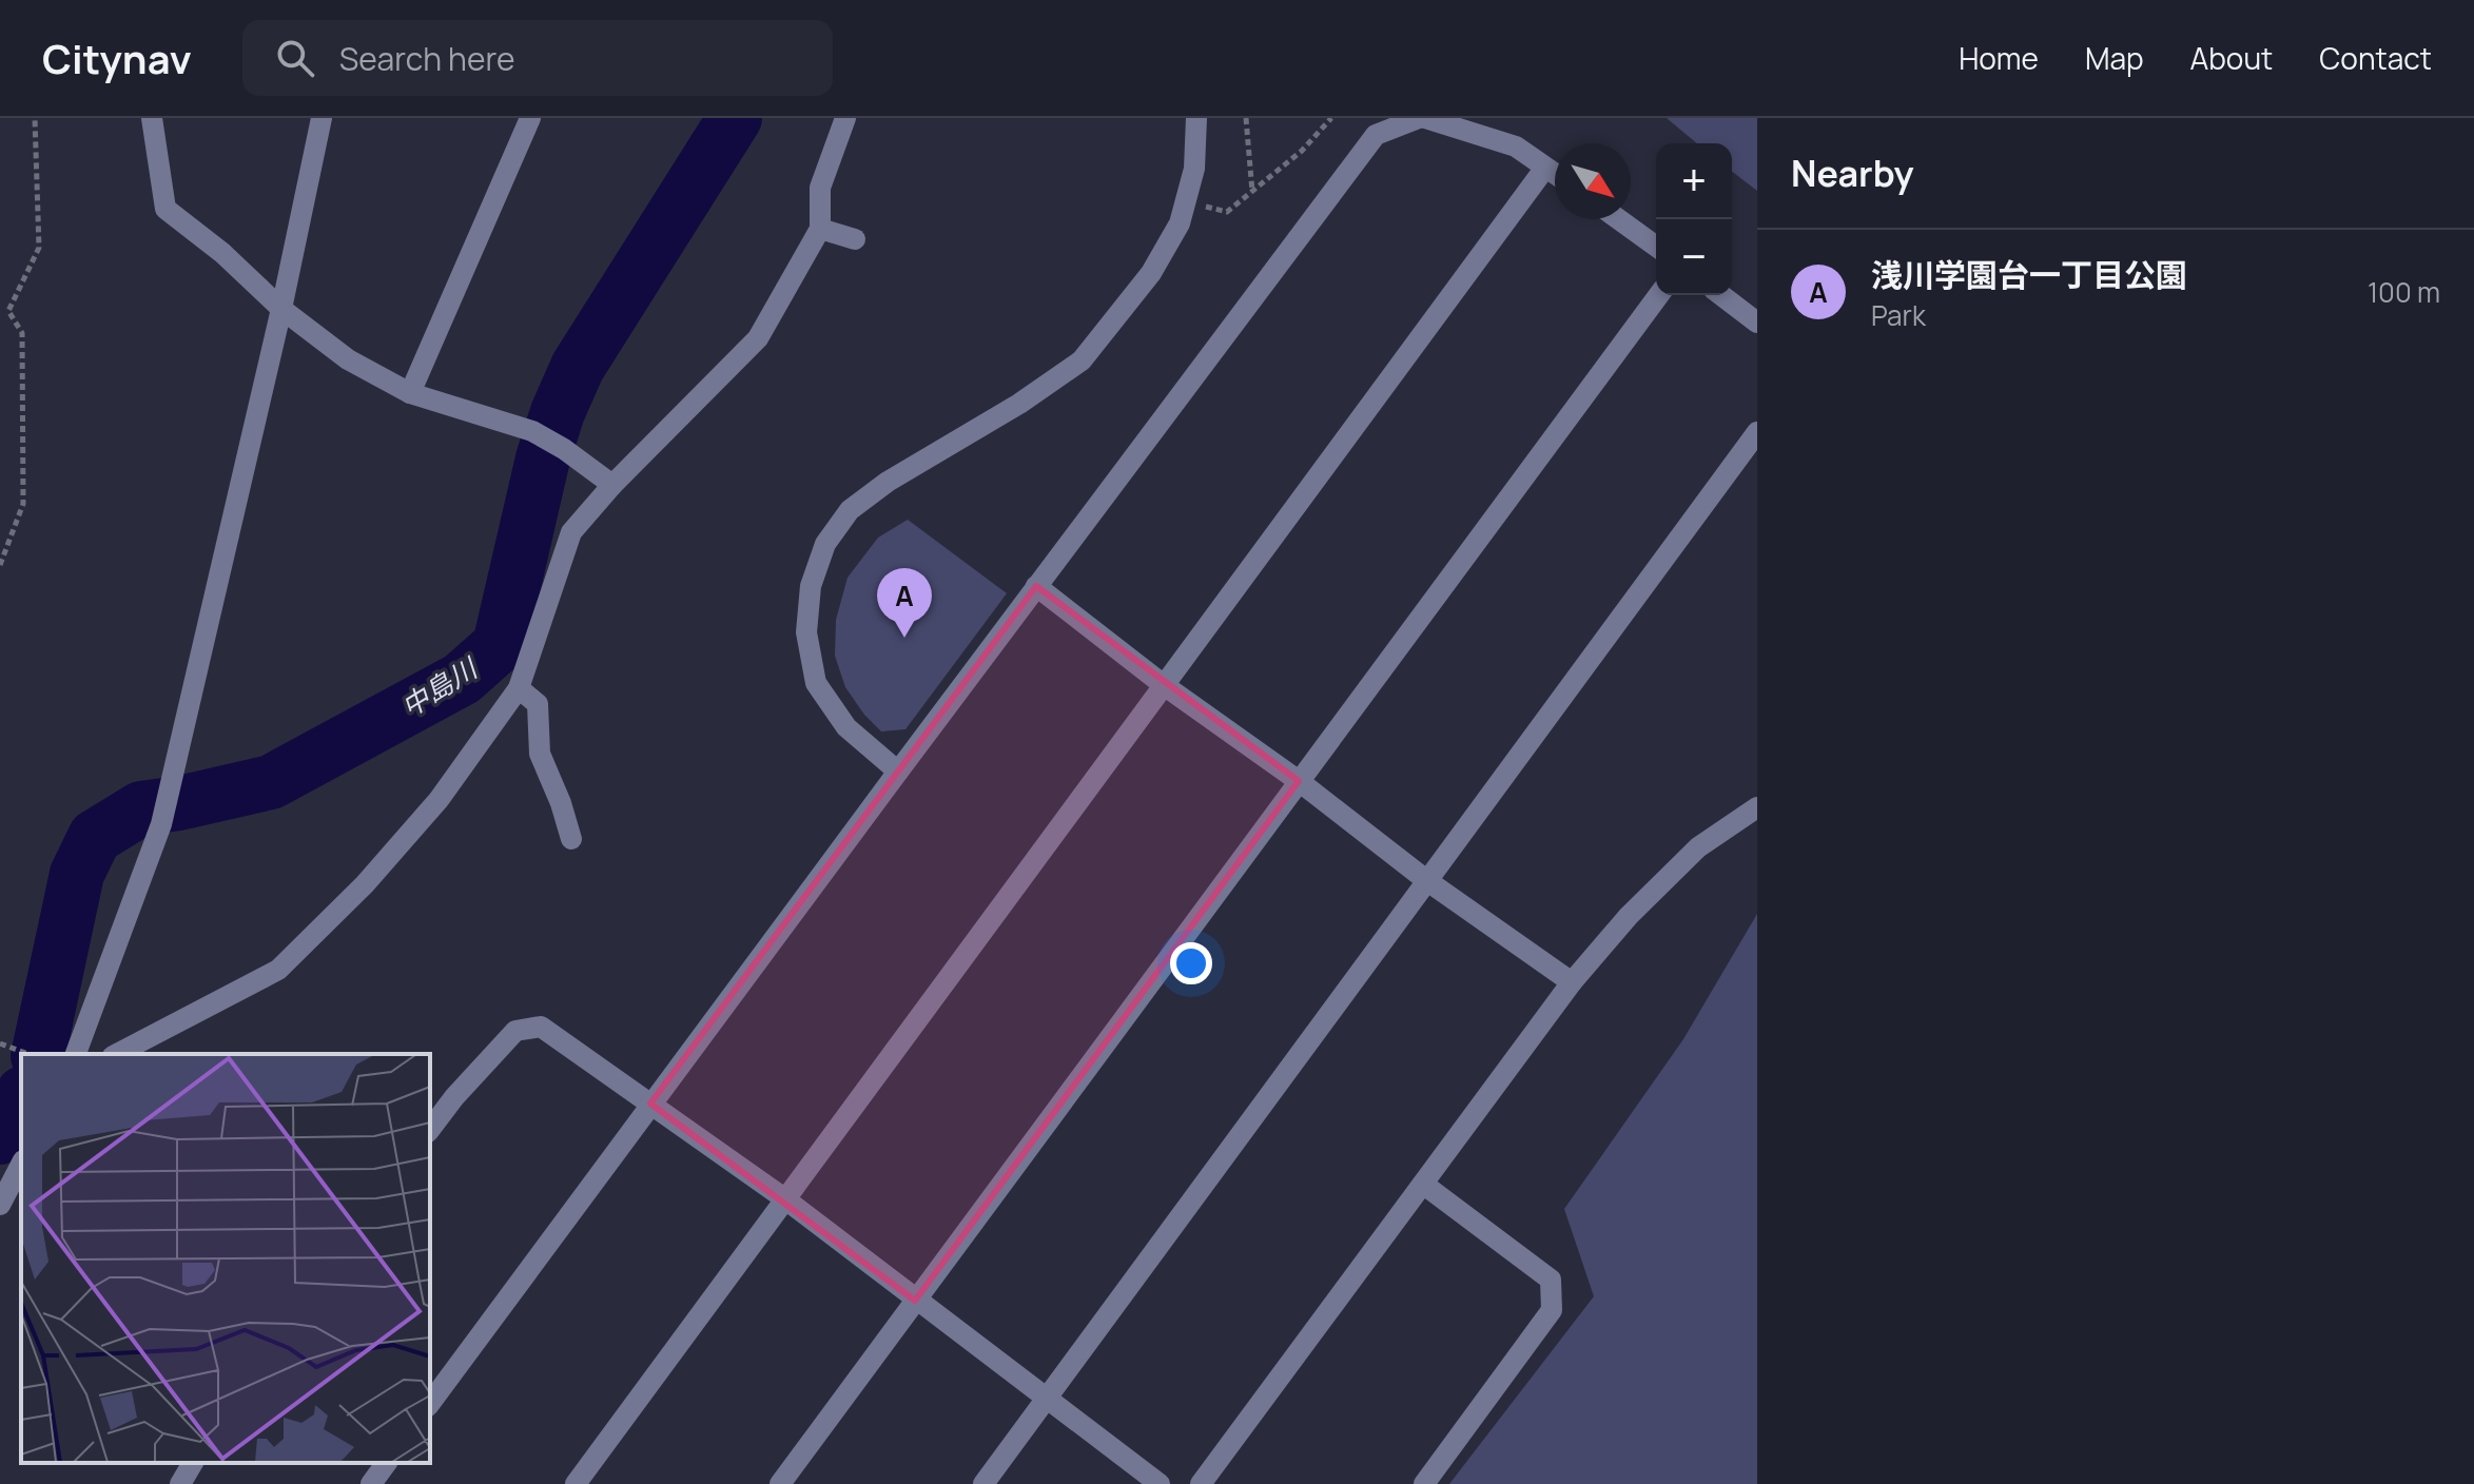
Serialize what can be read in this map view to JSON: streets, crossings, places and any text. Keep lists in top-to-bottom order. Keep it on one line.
{"water":["中島川"],"north":"bottom right","page":{"header":"Citynav","search":"Search here","nav":["Home","Map","About","Contact"],"heading":"Nearby","map_buttons":["+","−"],"list":[{"mark":"A","name":"浅川学園台一丁目公園","note":"Park","value":"100 m"}],"pins":"A"}}
